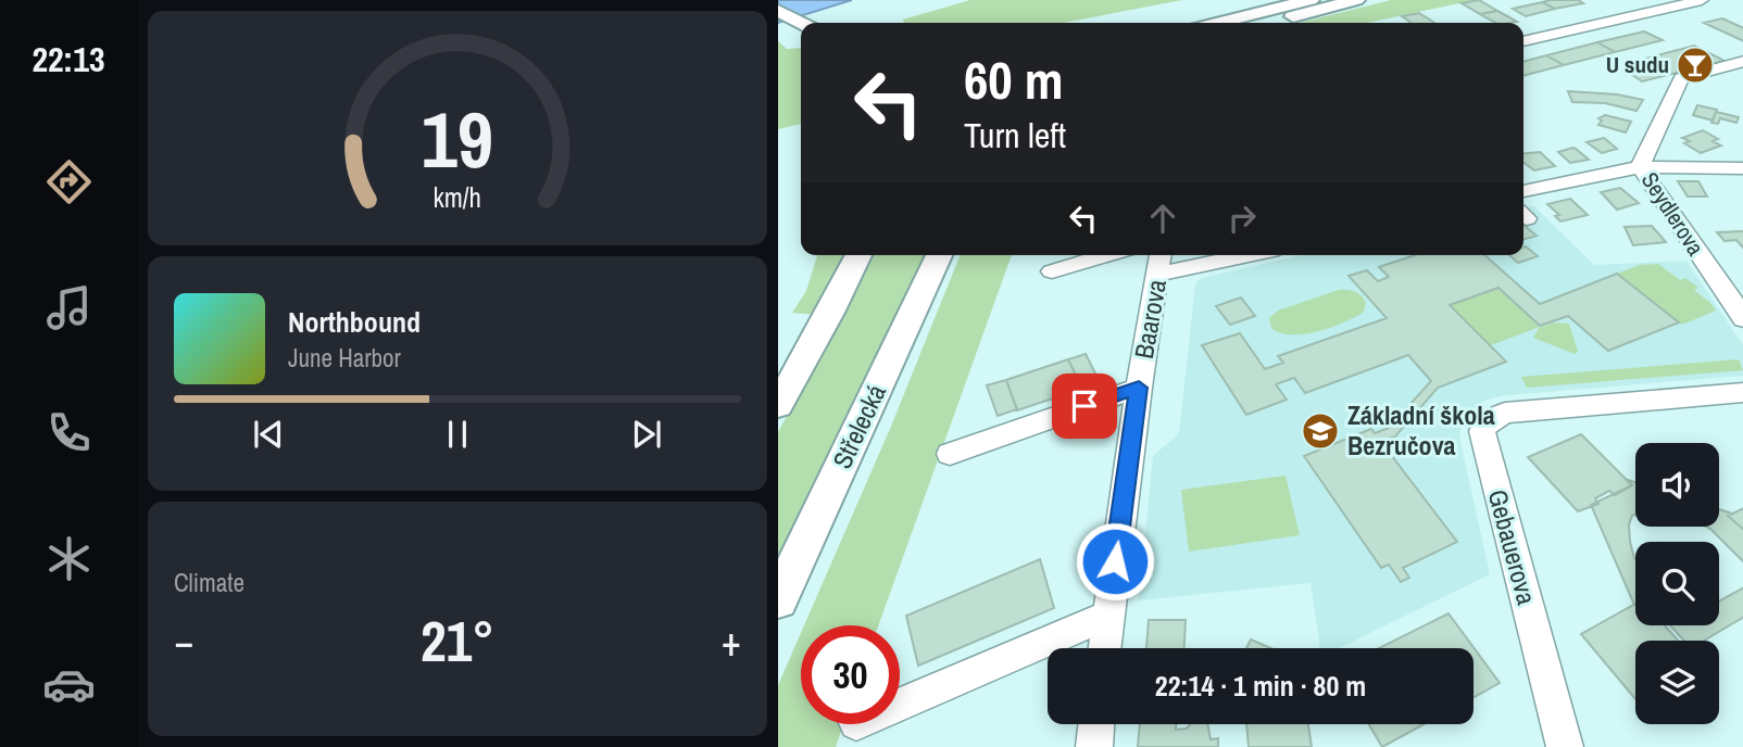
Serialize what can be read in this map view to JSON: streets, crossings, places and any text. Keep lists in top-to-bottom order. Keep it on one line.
{"streets":{"main road":["Střelecká"],"street":["Seydlerova","Baarova","Gebauerova"]},"places":{"bar":["U sudu"],"school or university":["Základní škola Bezručova"]},"page":{"tabs":"22:13","turn":["60 m","Turn left"],"song":["Northbound","June Harbor"],"tile":"Climate","heat":["−","21°","+"],"limit":"30","trip":"22:14 · 1 min · 80 m","gauge":["19","km/h"]}}
